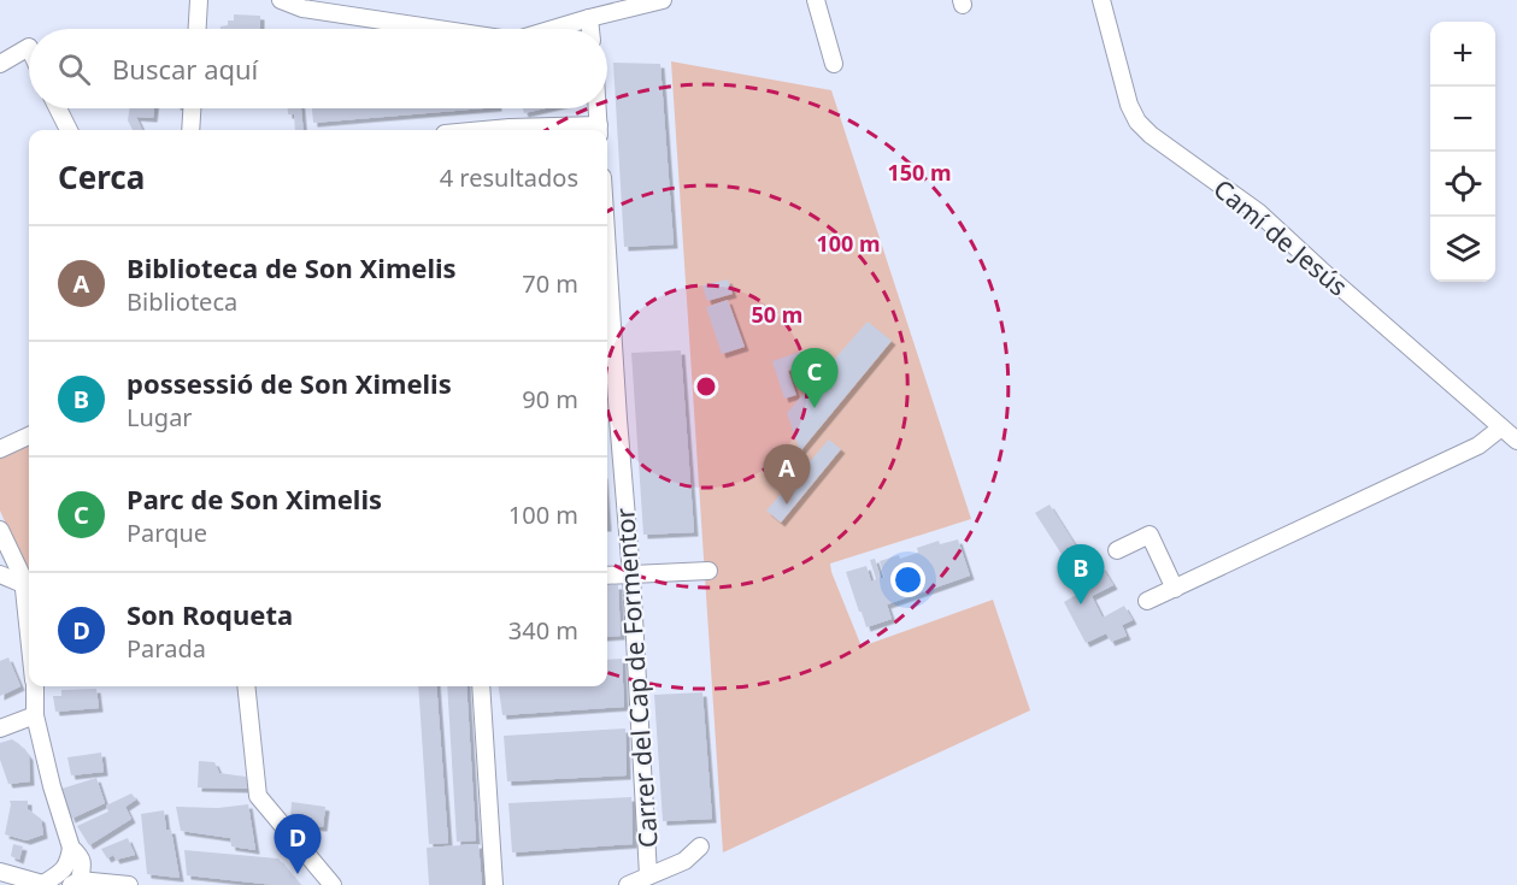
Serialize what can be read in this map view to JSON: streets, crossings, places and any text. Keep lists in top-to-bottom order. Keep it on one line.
{"streets":{"street":["Camí de Jesús","Carrer del Cap de Formentor"]},"page":{"map_buttons":["+","−"],"search":"Buscar aquí","heading":["Cerca","4 resultados"],"list":[{"mark":"A","name":"Biblioteca de Son Ximelis","note":"Biblioteca","value":"70 m"},{"mark":"B","name":"possessió de Son Ximelis","note":"Lugar","value":"90 m"},{"mark":"C","name":"Parc de Son Ximelis","note":"Parque","value":"100 m"},{"mark":"D","name":"Son Roqueta","note":"Parada","value":"340 m"}],"pins":["C","A","B","D"]},"rings":["150 m","100 m","50 m"]}
